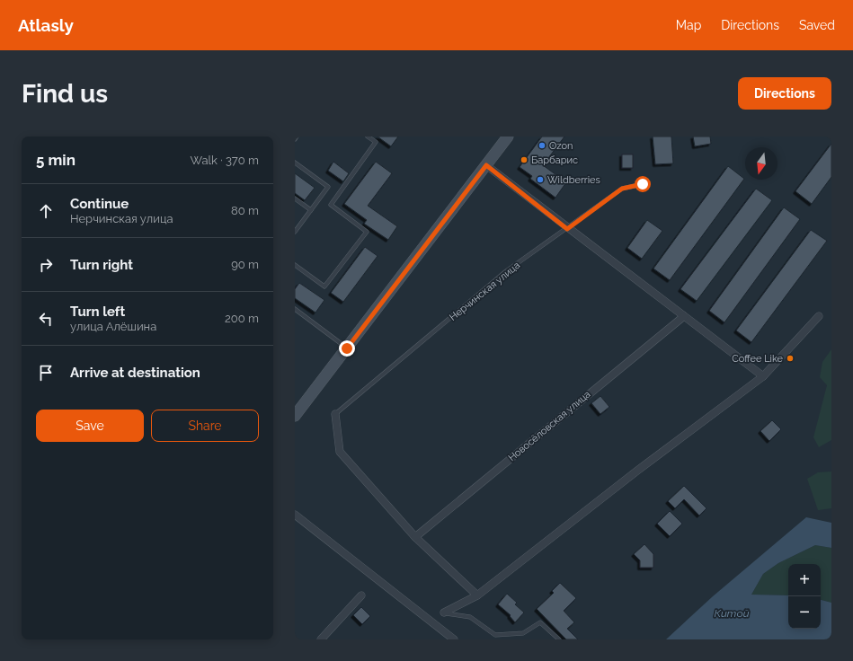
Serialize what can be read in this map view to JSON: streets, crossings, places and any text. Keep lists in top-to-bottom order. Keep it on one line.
{"streets":{"street":["Новосёловская улица"],"lane":["Нерчинская улица"]},"water":["Китой"],"places":["Ozon","Барбарис","Wildberries","Coffee Like"],"north":"bottom","page":{"header":"Atlasly","nav":["Map","Directions","Saved"],"buttons":["Directions",["Save","Share"]],"title":"Find us","heading":["5 min","Walk · 370 m"],"list":[["Continue","Нерчинская улица","80 m"],["Turn right","90 m"],["Turn left","улица Алёшина","200 m"],"Arrive at destination"],"map_buttons":["+","−"]}}
